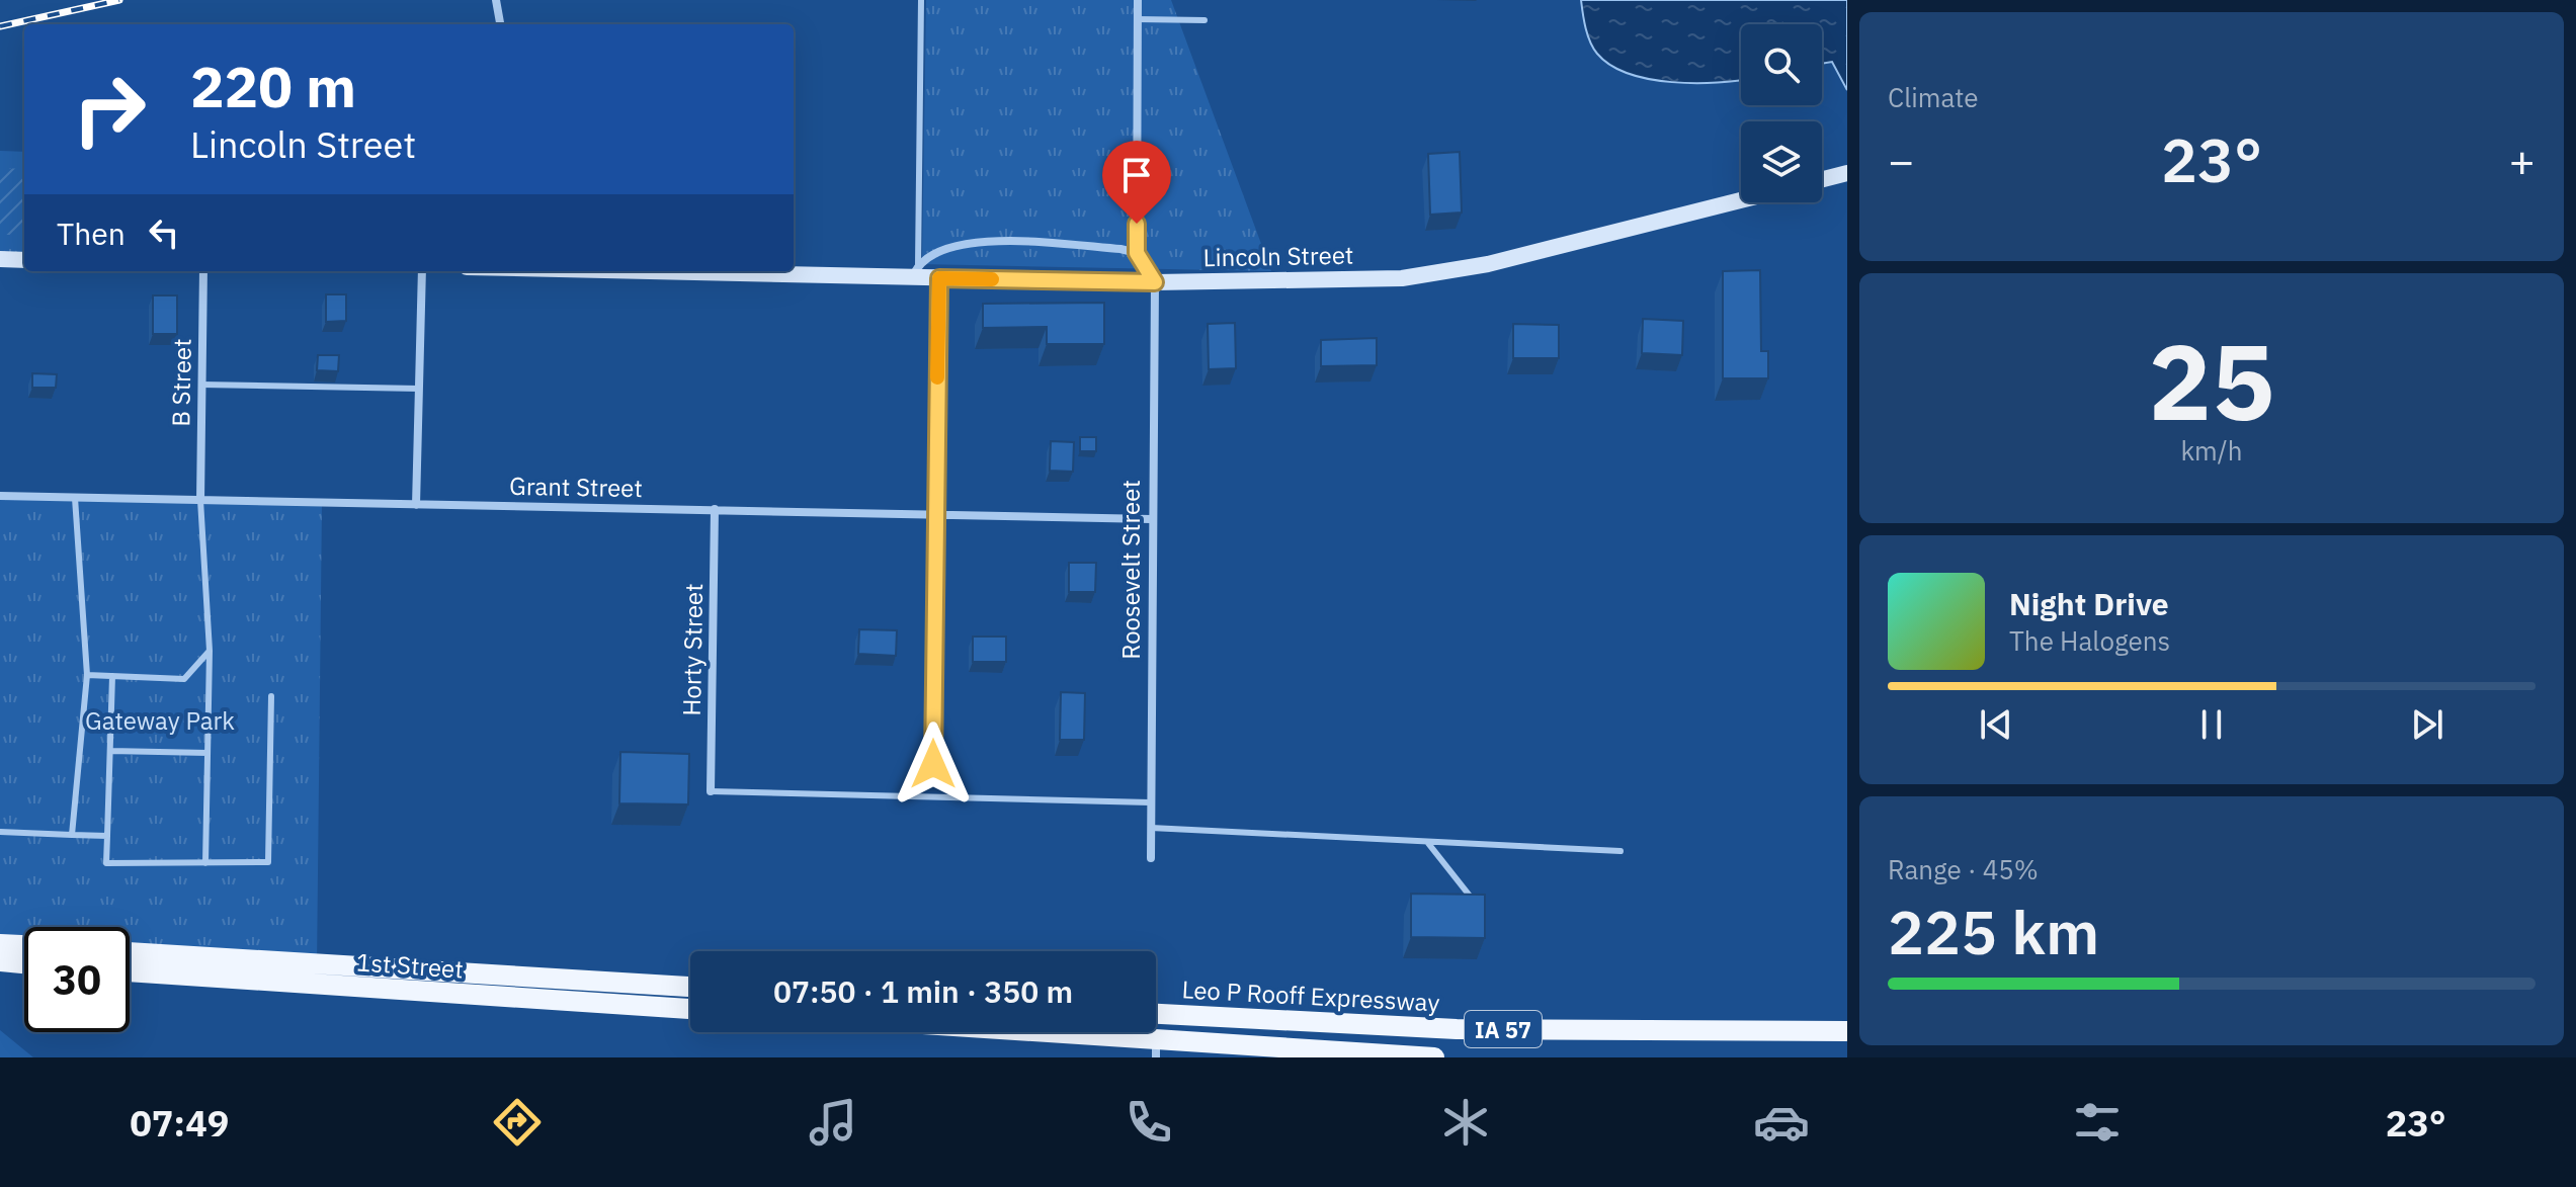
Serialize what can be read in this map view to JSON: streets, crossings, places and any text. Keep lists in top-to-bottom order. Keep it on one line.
{"streets":{"main road":["Lincoln Street","1st Street","Leo P Rooff Expressway","IA 57"],"street":["B Street","Grant Street","Roosevelt Street","Horty Street"]},"crossings":[["Lincoln Street","Roosevelt Street"],["B Street","Grant Street"],["Grant Street","Roosevelt Street"],["Grant Street","Horty Street"]],"parks":["Gateway Park"],"page":{"tile":["Climate",["25","km/h"],["Range · 45%","225 km"]],"turn":["220 m","Lincoln Street"],"heat":["−","23°","+"],"then":"Then","song":["Night Drive","The Halogens"],"limit":"30","trip":"07:50 · 1 min · 350 m","tabs":["07:49","23°"]}}
